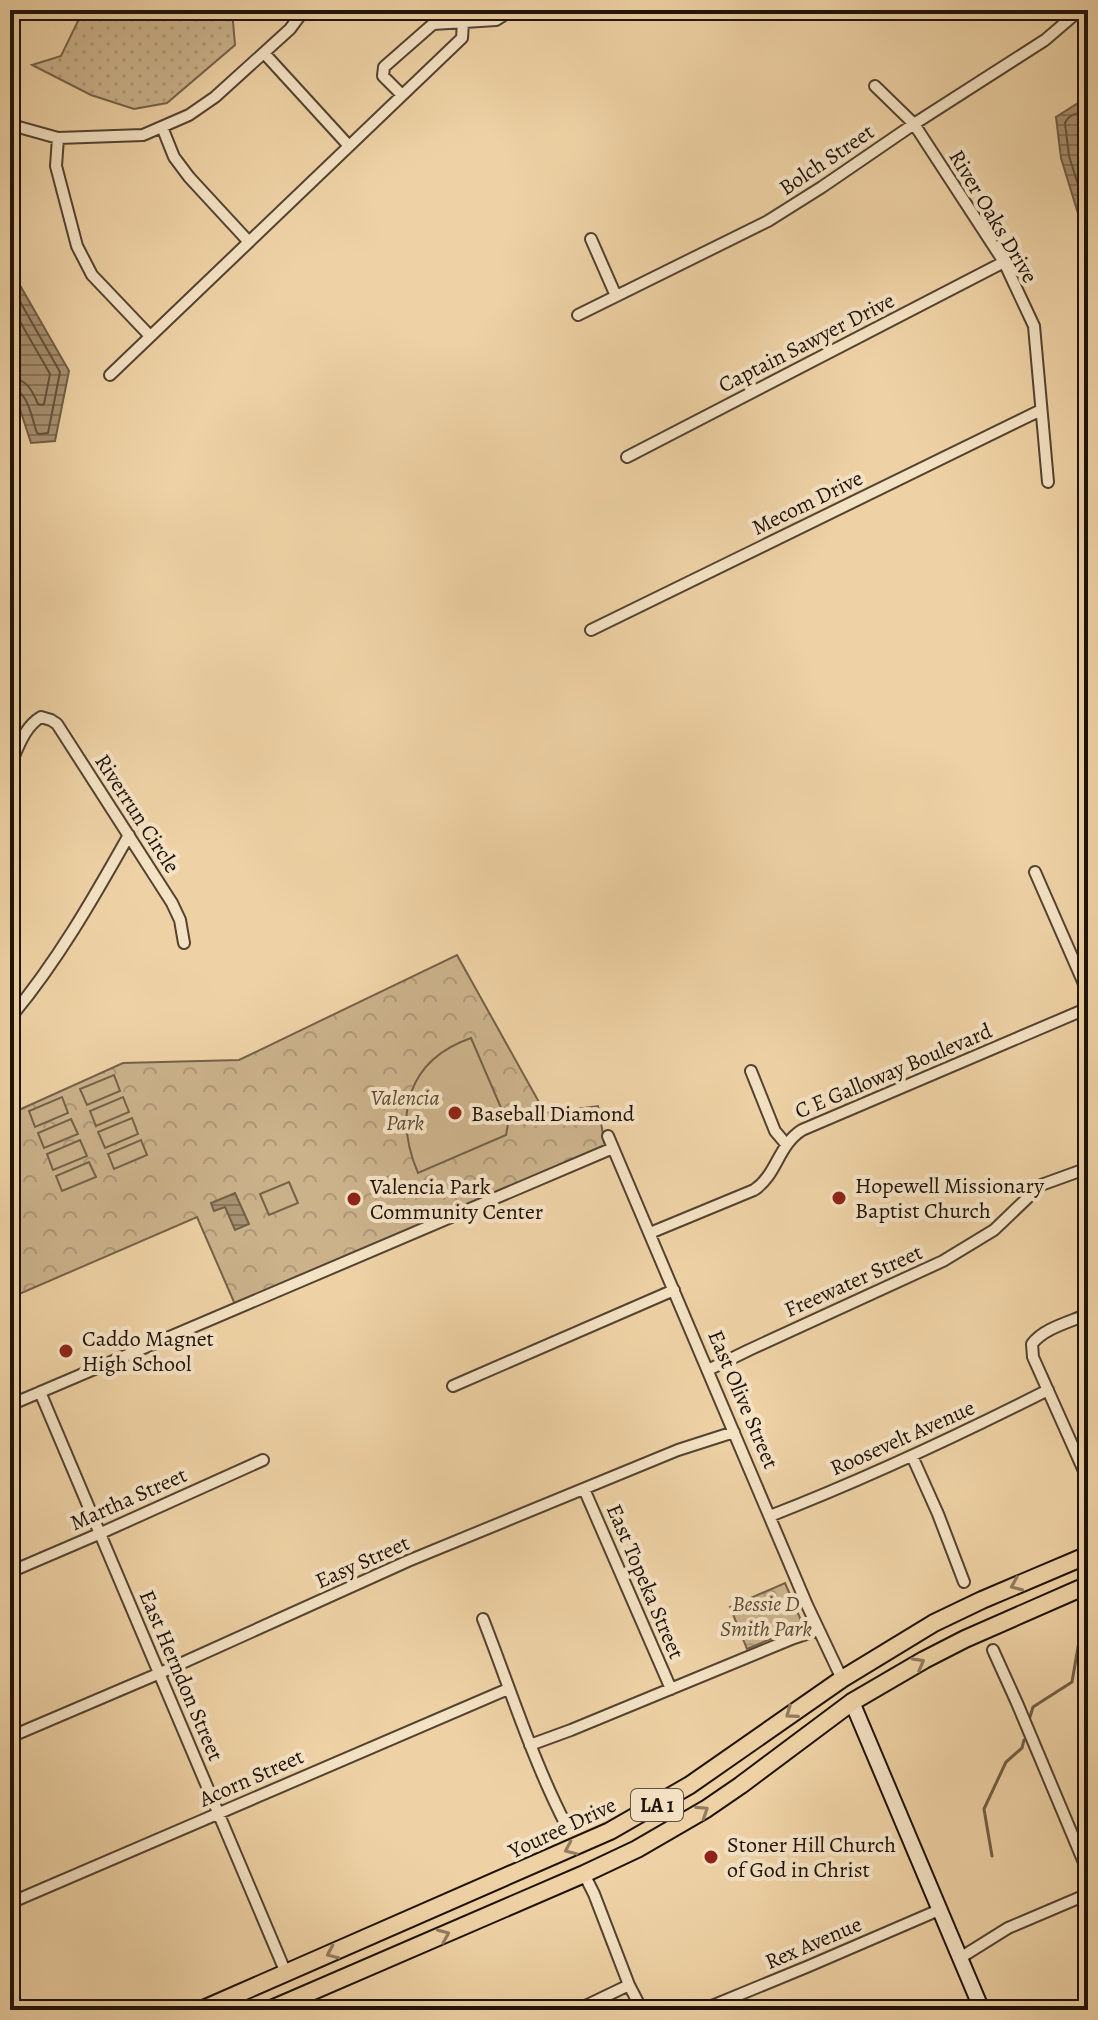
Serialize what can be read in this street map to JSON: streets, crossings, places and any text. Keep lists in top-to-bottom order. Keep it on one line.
{"streets":{"main road":["LA 1","Youree Drive"],"street":["Bolch Street","River Oaks Drive","Captain Sawyer Drive","Mecom Drive","Riverrun Circle","C E Galloway Boulevard","Freewater Street","East Olive Street","Roosevelt Avenue","Martha Street","Easy Street","East Topeka Street","East Herndon Street","Acorn Street","Rex Avenue"]},"crossings":[["Bolch Street","River Oaks Drive"],["River Oaks Drive","Captain Sawyer Drive"],["River Oaks Drive","Mecom Drive"],["C E Galloway Boulevard","East Olive Street"],["Freewater Street","East Olive Street"],["East Olive Street","Roosevelt Avenue"],["East Olive Street","Easy Street"],["East Olive Street","Youree Drive"],["Martha Street","East Herndon Street"],["Easy Street","East Topeka Street"],["Easy Street","East Herndon Street"],["East Herndon Street","Acorn Street"],["East Herndon Street","Youree Drive"]],"parks":["Valencia Park","Bessie D Smith Park"],"places":["Baseball Diamond","Hopewell Missionary Baptist Church","Valencia Park Community Center","Caddo Magnet High School","Stoner Hill Church of God in Christ"]}
